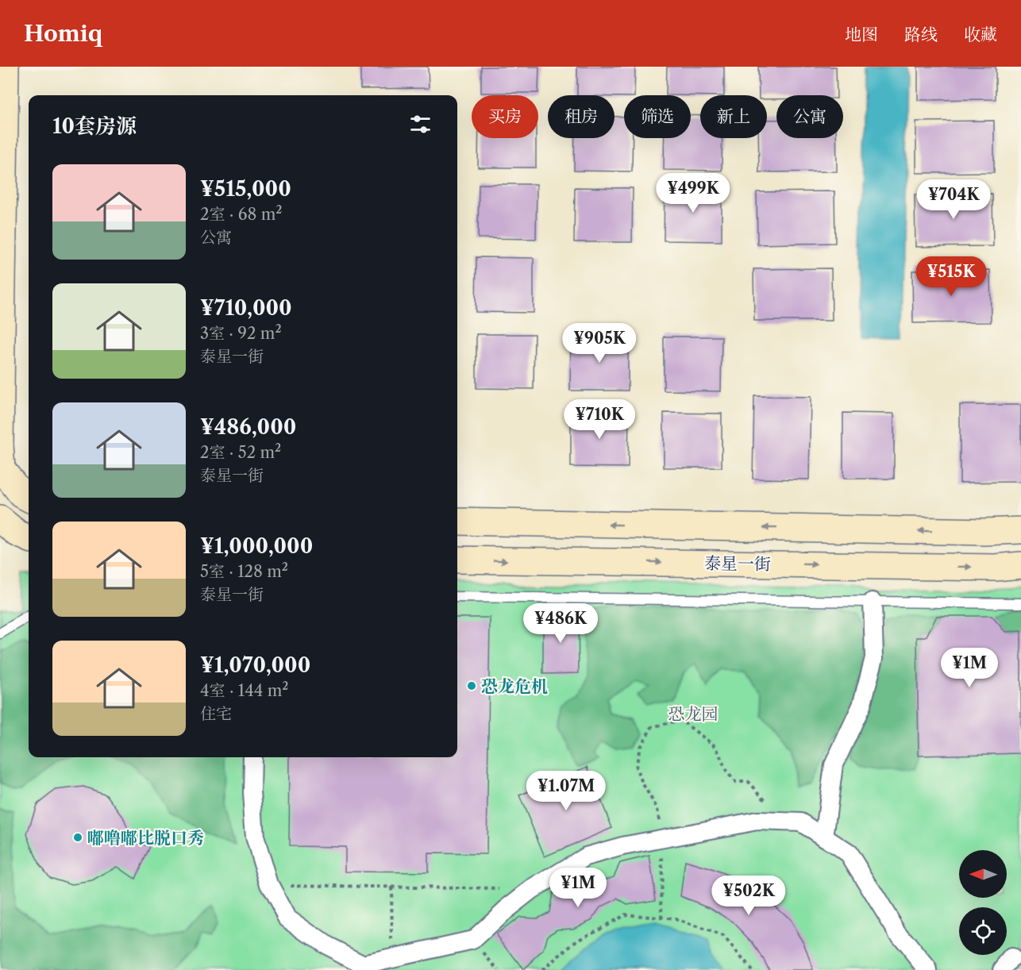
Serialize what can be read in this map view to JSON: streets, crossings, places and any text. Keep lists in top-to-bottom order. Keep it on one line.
{"streets":{"street":["泰星一街"]},"parks":["恐龙园"],"places":["恐龙危机","嘟噜嘟比脱口秀"],"north":"left","page":{"header":"Homiq","nav":["地图","路线","收藏"],"chip":["买房","租房","筛选","新上","公寓"],"heading":"10套房源","list":[{"name":"¥515,000","note":"2室 · 68 m² · 公寓"},{"name":"¥710,000","note":"3室 · 92 m² · 泰星一街"},{"name":"¥486,000","note":"2室 · 52 m² · 泰星一街"},{"name":"¥1,000,000","note":"5室 · 128 m² · 泰星一街"},{"name":"¥1,070,000","note":"4室 · 144 m² · 住宅"}],"price":["¥499K","¥704K","¥515K","¥905K","¥710K","¥486K","¥1M","¥1.07M","¥1M","¥502K"]}}
